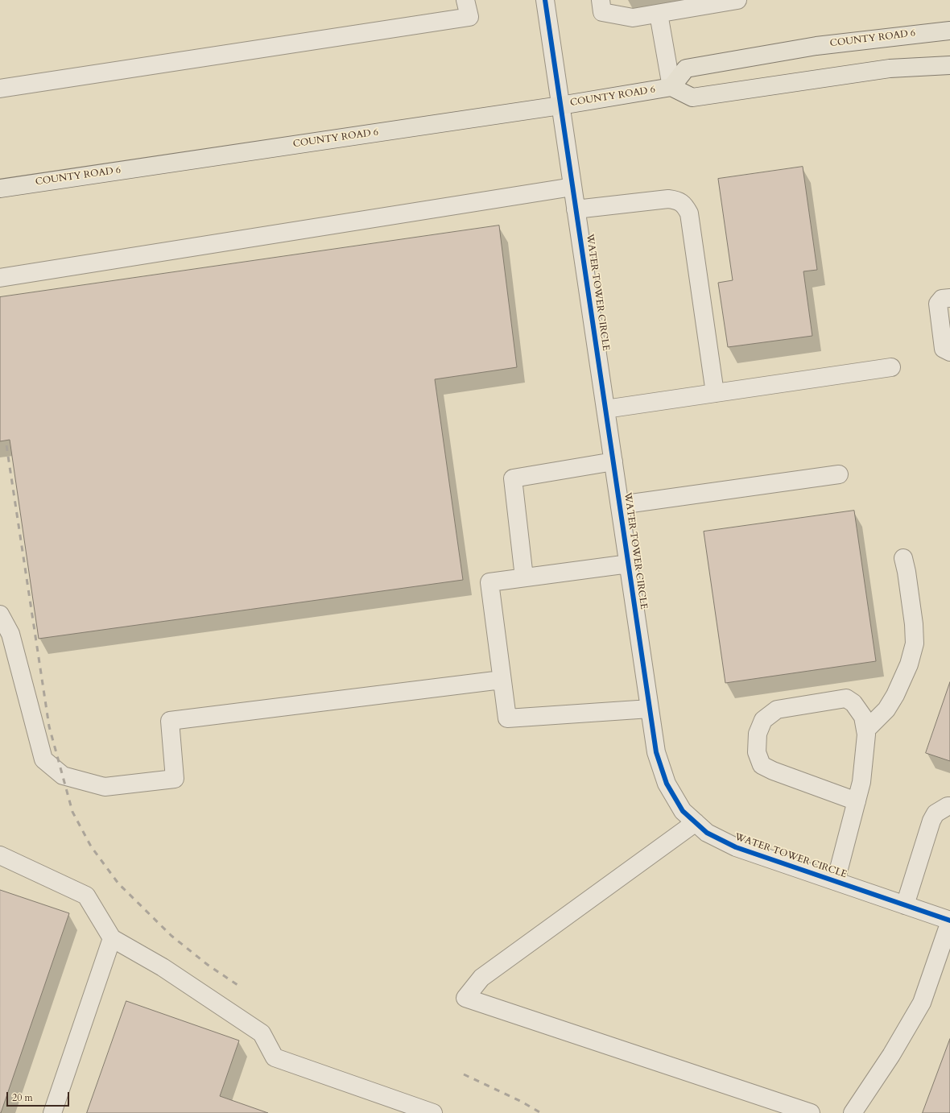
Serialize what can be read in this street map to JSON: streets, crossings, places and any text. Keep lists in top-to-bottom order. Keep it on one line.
{"streets":{"main road":["COUNTY ROAD 6"],"street":["WATER TOWER CIRCLE"]},"crossings":[["COUNTY ROAD 6","WATER TOWER CIRCLE"]],"scale_bar":"20 m"}
